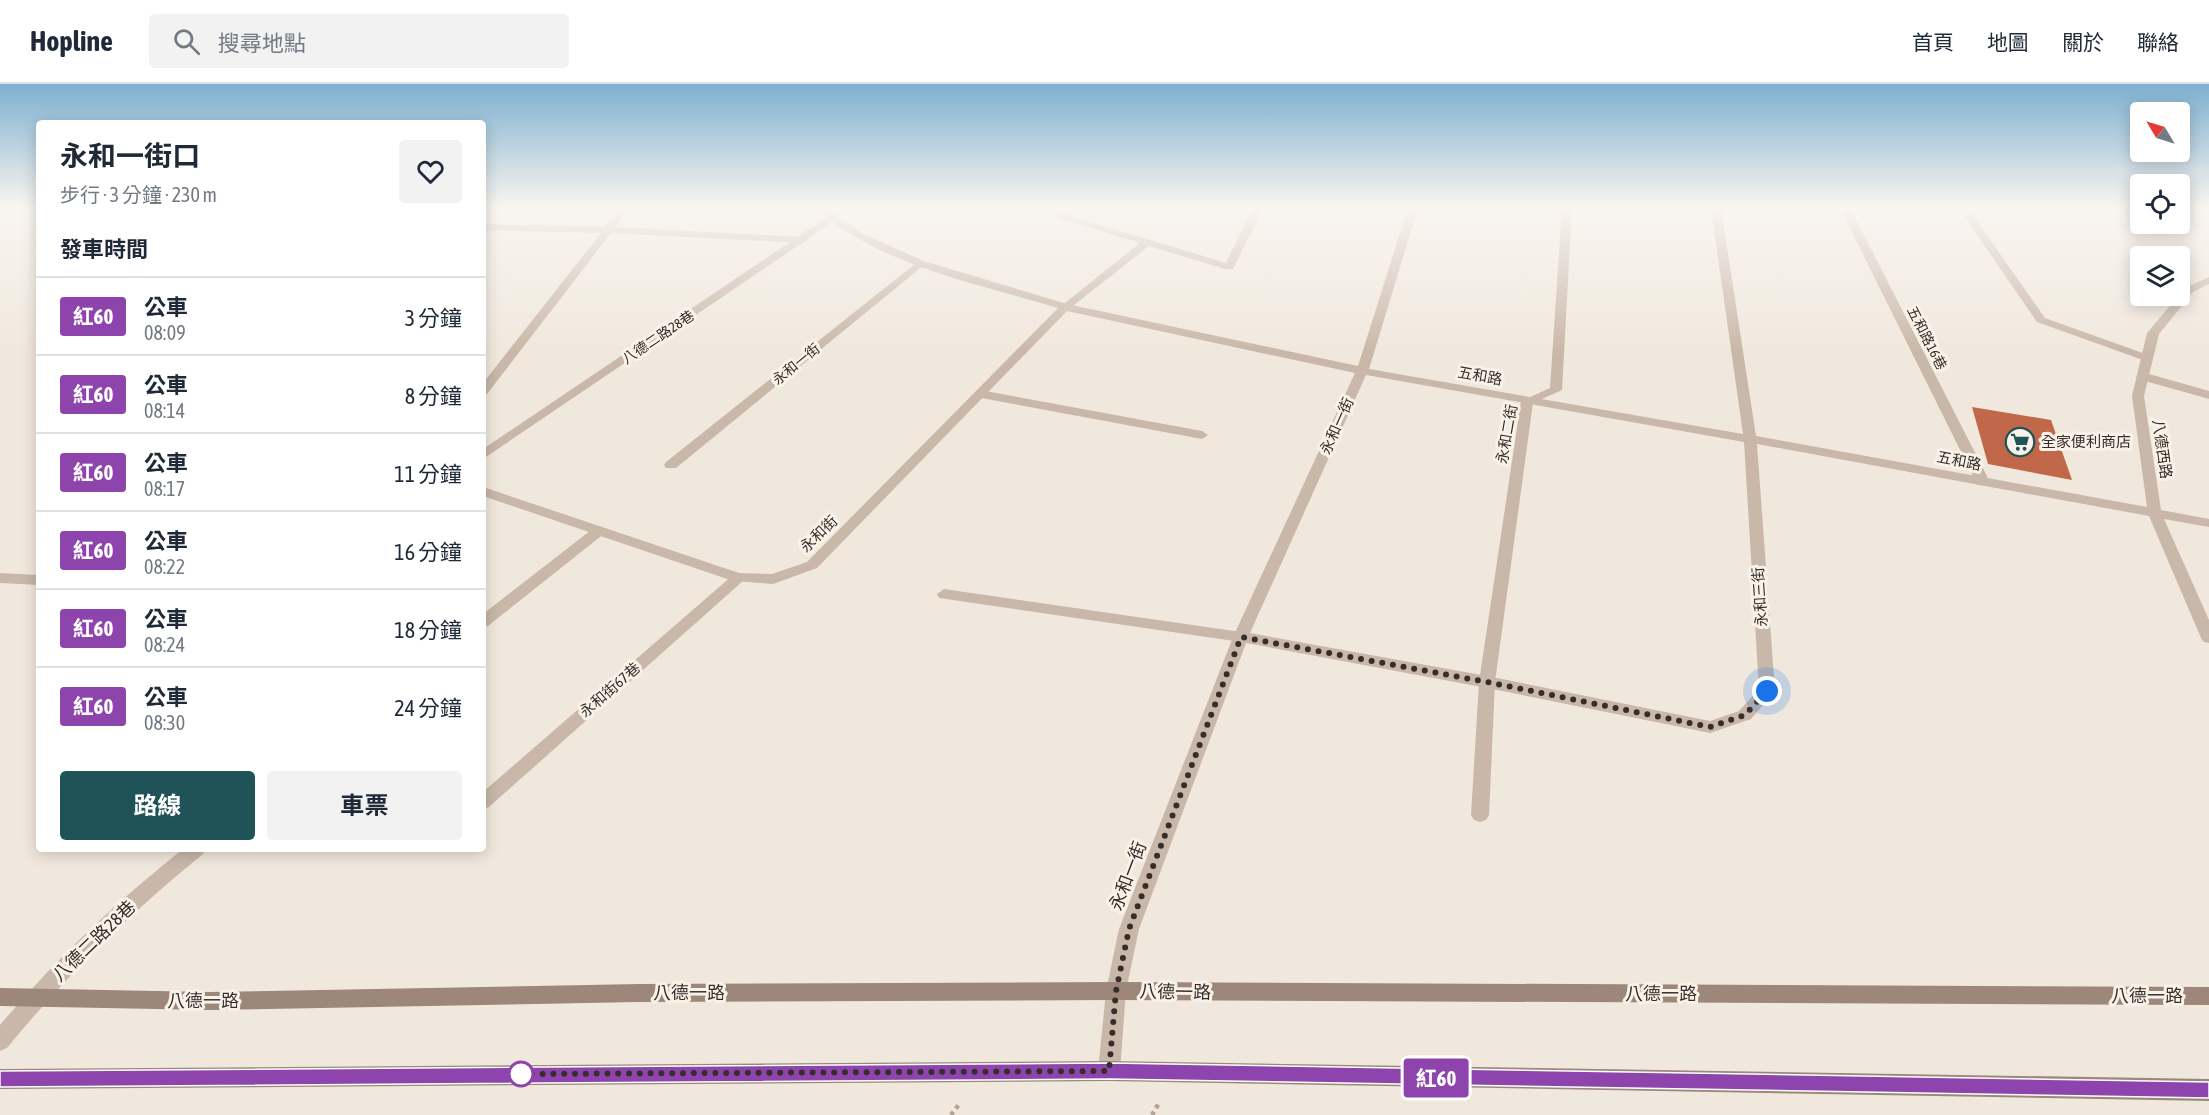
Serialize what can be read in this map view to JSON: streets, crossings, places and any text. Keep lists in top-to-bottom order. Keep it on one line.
{"streets":{"street":["八德二路28巷","五和路16巷","永和一街","五和路","永和二街","八德西路","永和街","永和三街","永和街67巷","八德一路"]},"crossings":[["八德二路28巷","八德一路"],["五和路16巷","五和路"],["永和一街","五和路"],["永和一街","八德一路"],["五和路","永和二街"],["五和路","八德西路"],["五和路","永和街"],["五和路","永和三街"],["永和二街","永和三街"],["永和街","永和街67巷"]],"places":{"supermarket":["全家便利商店"]},"lines":["bus line 紅60"],"north":"top left","page":{"header":"Hopline","search":"搜尋地點","nav":["首頁","地圖","關於","聯絡"],"on_map":"紅60","heading":[["永和一街口","步行 · 3 分鐘 · 230 m"],"發車時間"],"list":[{"mark":"紅60","name":"公車","note":"08:09","value":"3 分鐘"},{"mark":"紅60","name":"公車","note":"08:14","value":"8 分鐘"},{"mark":"紅60","name":"公車","note":"08:17","value":"11 分鐘"},{"mark":"紅60","name":"公車","note":"08:22","value":"16 分鐘"},{"mark":"紅60","name":"公車","note":"08:24","value":"18 分鐘"},{"mark":"紅60","name":"公車","note":"08:30","value":"24 分鐘"}],"buttons":["路線","車票"]}}
